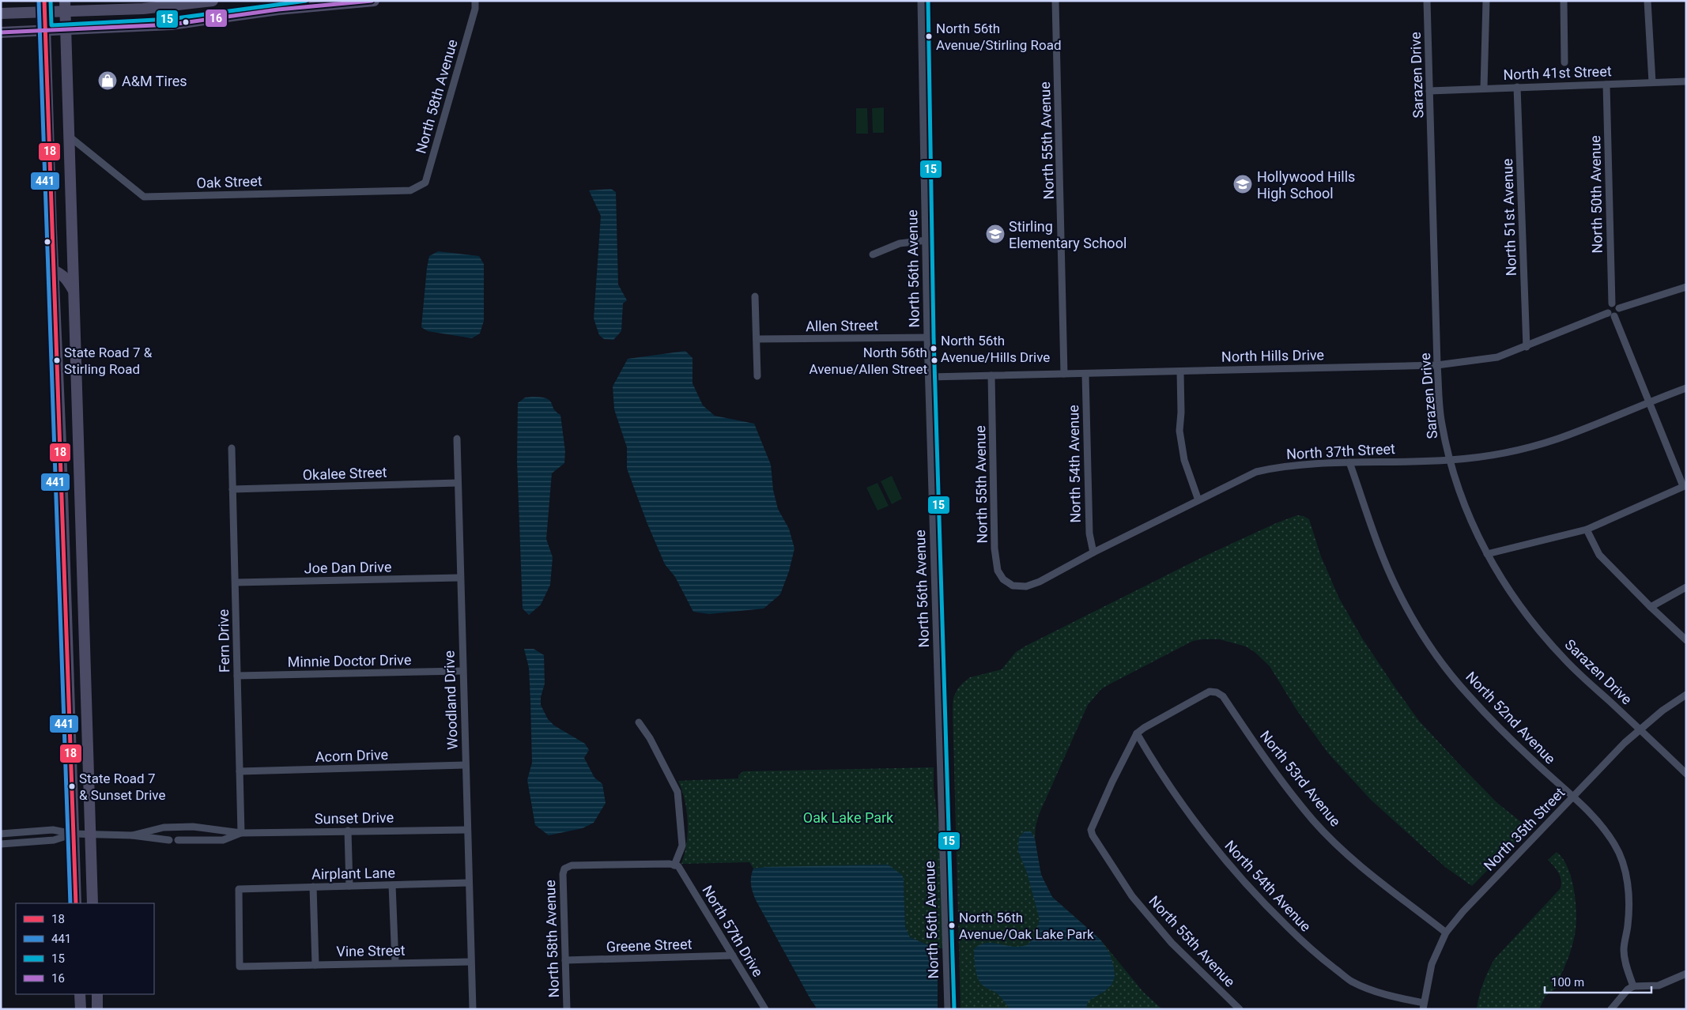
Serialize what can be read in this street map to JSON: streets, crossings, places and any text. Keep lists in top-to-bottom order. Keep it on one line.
{"streets":{"street":["North 41st Street","Sarazen Drive","North 58th Avenue","North 55th Avenue","Oak Street","North 50th Avenue","North 51st Avenue","North 56th Avenue","Allen Street","North Hills Drive","North 37th Street","North 54th Avenue","Okalee Street","Joe Dan Drive","Fern Drive","Minnie Doctor Drive","Woodland Drive","North 52nd Avenue","Acorn Drive","North 53rd Avenue","Sunset Drive","North 35th Street","Airplant Lane","North 57th Drive","Greene Street","Vine Street"]},"crossings":[["North 41st Street","Sarazen Drive"],["North 41st Street","North 50th Avenue"],["North 41st Street","North 51st Avenue"],["Sarazen Drive","North Hills Drive"],["Sarazen Drive","North 37th Street"],["Sarazen Drive","North 35th Street"],["North 58th Avenue","Oak Street"],["North 58th Avenue","North 57th Drive"],["North 58th Avenue","Greene Street"],["North 55th Avenue","North Hills Drive"],["North 55th Avenue","North 37th Street"],["North 55th Avenue","North 54th Avenue"],["North 55th Avenue","North 53rd Avenue"],["North 50th Avenue","North Hills Drive"],["North 51st Avenue","North Hills Drive"],["North 56th Avenue","Allen Street"],["North 56th Avenue","North Hills Drive"],["North Hills Drive","North 54th Avenue"],["North 37th Street","North 54th Avenue"],["North 37th Street","North 52nd Avenue"],["North 54th Avenue","North 53rd Avenue"],["North 54th Avenue","North 35th Street"],["Okalee Street","Fern Drive"],["Okalee Street","Woodland Drive"],["Joe Dan Drive","Fern Drive"],["Joe Dan Drive","Woodland Drive"],["Fern Drive","Minnie Doctor Drive"],["Fern Drive","Acorn Drive"],["Fern Drive","Sunset Drive"],["Minnie Doctor Drive","Woodland Drive"],["Woodland Drive","Acorn Drive"],["Woodland Drive","Sunset Drive"],["Woodland Drive","Airplant Lane"],["Woodland Drive","Vine Street"],["North 52nd Avenue","North 35th Street"],["North 53rd Avenue","North 35th Street"],["Airplant Lane","Vine Street"],["North 57th Drive","Greene Street"]],"parks":["Oak Lake Park"],"places":{"other":["North 56th Avenue/Stirling Road","North 56th Avenue/Hills Drive","State Road 7 & Stirling Road","North 56th Avenue/Allen Street","State Road 7 & Sunset Drive","North 56th Avenue/Oak Lake Park"],"shop":["A&M Tires"],"school or university":["Hollywood Hills High School","Stirling Elementary School"]},"lines":["transit line 18","transit line 441","transit line 15","transit line 16"],"legend":["18","441","15","16"],"scale_bar":"100 m"}
